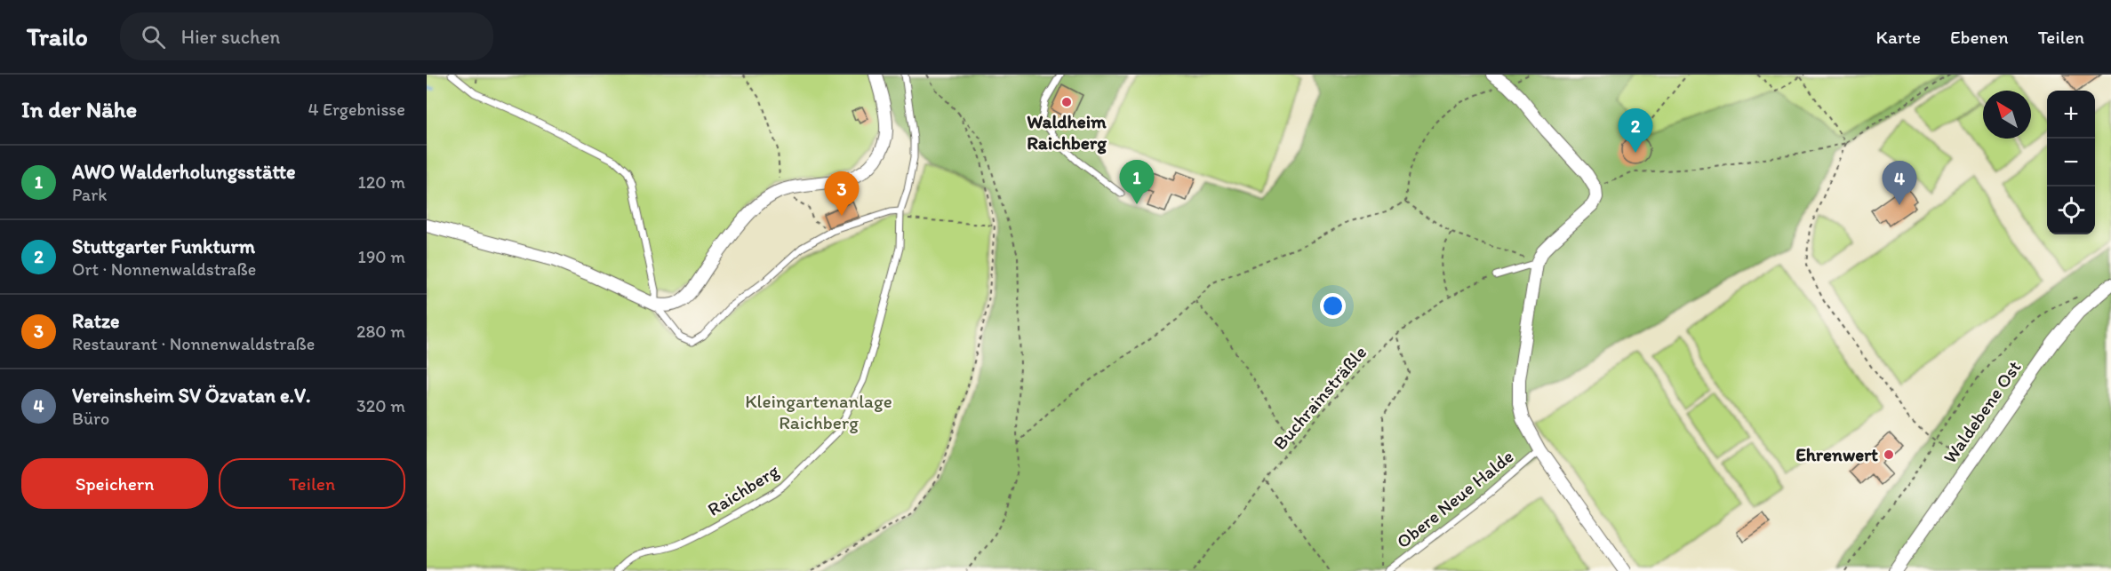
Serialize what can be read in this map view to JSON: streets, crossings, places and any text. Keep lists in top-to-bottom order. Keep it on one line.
{"streets":{"street":["Waldebene Ost"],"lane":["Raichberg","Obere Neue Halde"],"path":["Buchrainsträßle"]},"parks":["Kleingartenanlage Raichberg"],"places":["Waldheim Raichberg","Ehrenwert"],"north":"top left","page":{"header":"Trailo","search":"Hier suchen","nav":["Karte","Ebenen","Teilen"],"heading":["In der Nähe","4 Ergebnisse"],"map_buttons":["+","−"],"pins":["2","1","4","3"],"list":[{"mark":"1","name":"AWO Walderholungsstätte","note":"Park","value":"120 m"},{"mark":"2","name":"Stuttgarter Funkturm","note":"Ort · Nonnenwaldstraße","value":"190 m"},{"mark":"3","name":"Ratze","note":"Restaurant · Nonnenwaldstraße","value":"280 m"},{"mark":"4","name":"Vereinsheim SV Özvatan e.V.","note":"Büro","value":"320 m"}],"buttons":["Speichern","Teilen"]}}
